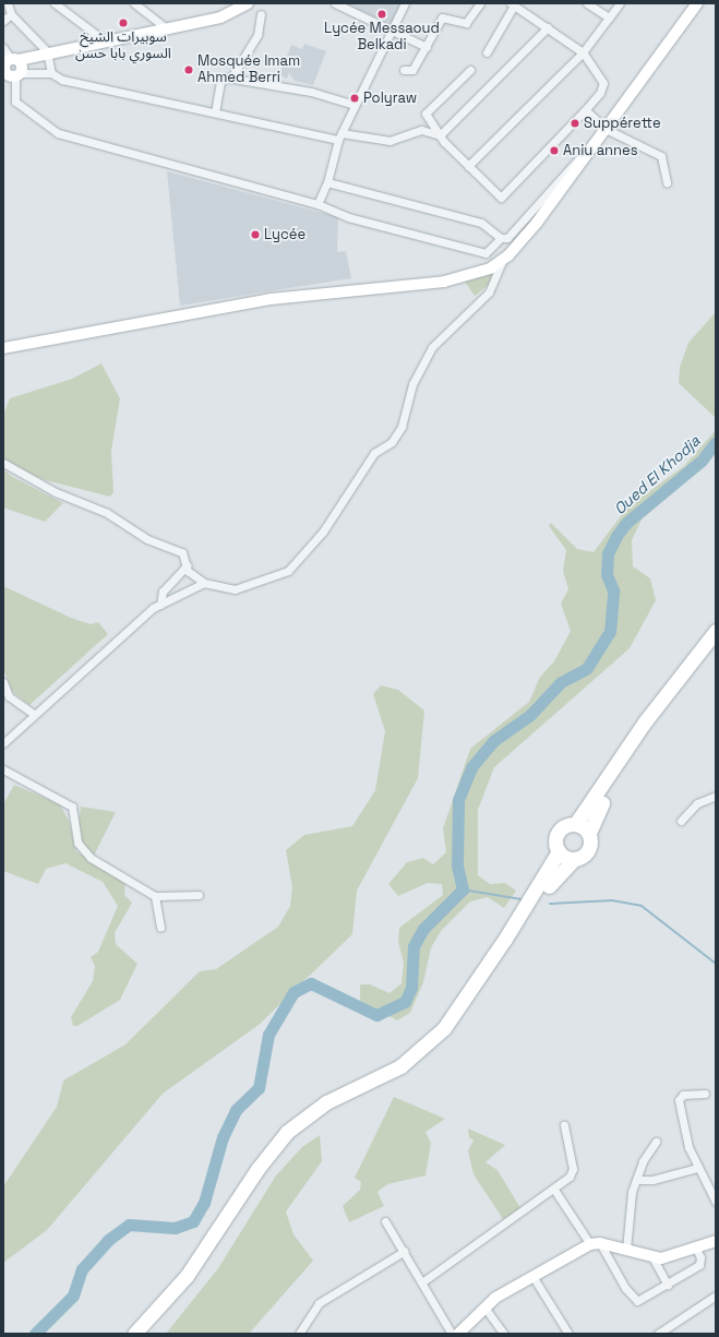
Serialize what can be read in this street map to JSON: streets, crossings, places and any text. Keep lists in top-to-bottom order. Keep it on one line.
{"water":["Oued El Khodja"],"places":["Lycée Messaoud Belkadi","سوبيرات الشيخ السوري بابا حسن","Mosquée Imam Ahmed Berri","Polyraw","Suppérette","Aniu annes","Lycée"]}
